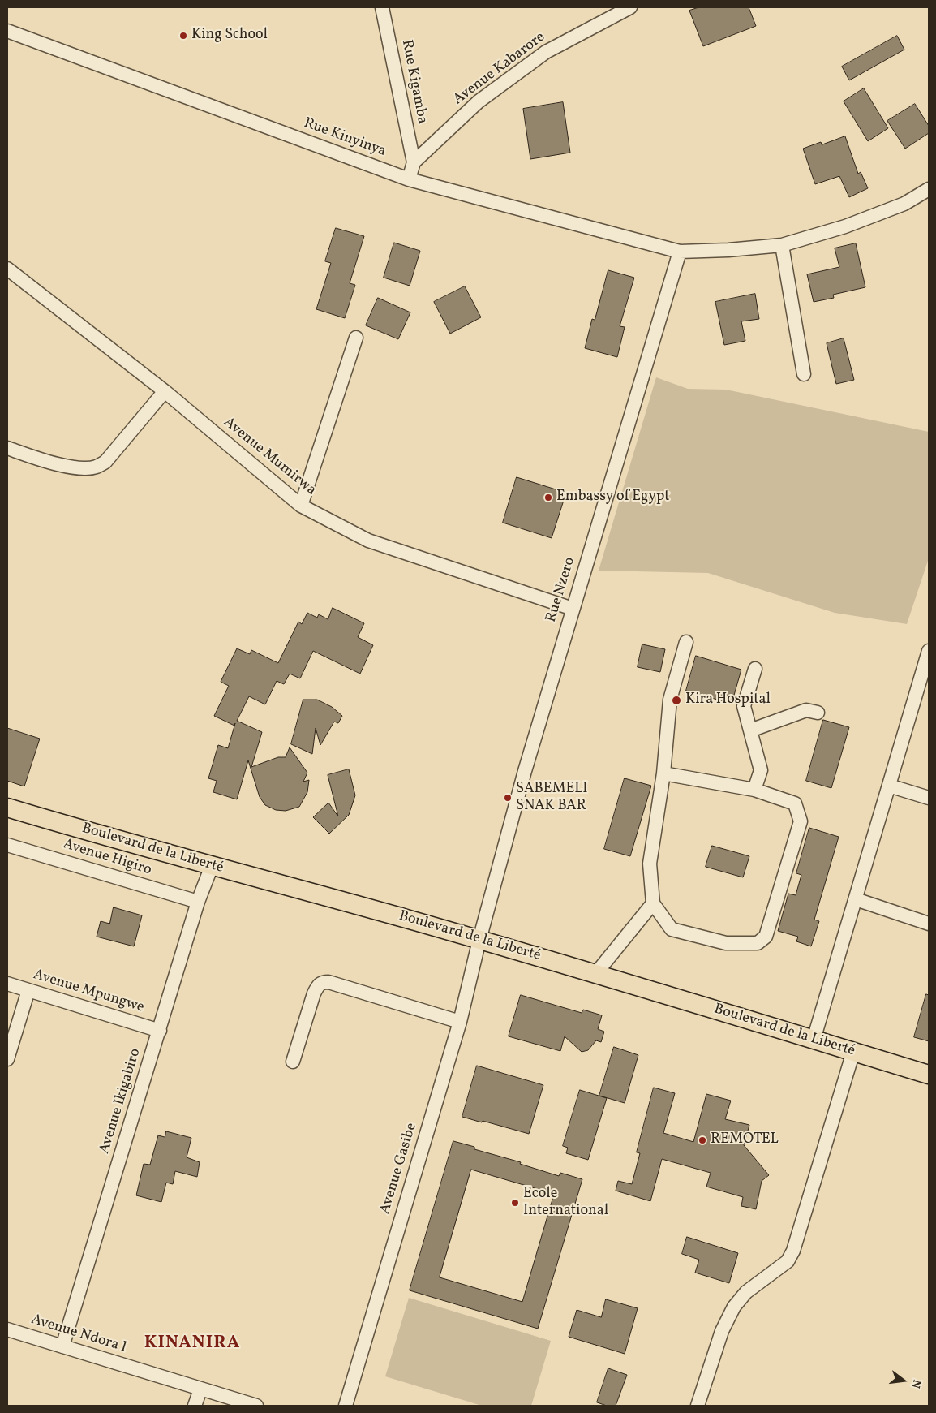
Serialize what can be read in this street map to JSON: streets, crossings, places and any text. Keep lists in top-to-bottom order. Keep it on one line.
{"streets":{"highway":["Boulevard de la Liberté"],"street":["Avenue Kabarore","Rue Kigamba","Rue Kinyinya","Avenue Mumirwa","Rue Nzero","Avenue Higiro","Avenue Mpungwe","Avenue Ikigabiro","Avenue Gasibe","Avenue Ndora I"]},"crossings":[["Avenue Kabarore","Rue Kigamba"],["Rue Kinyinya","Rue Nzero"],["Avenue Mumirwa","Rue Nzero"],["Rue Nzero","Boulevard de la Liberté"],["Rue Nzero","Avenue Gasibe"],["Boulevard de la Liberté","Avenue Ikigabiro"],["Boulevard de la Liberté","Avenue Gasibe"],["Avenue Higiro","Avenue Ikigabiro"],["Avenue Mpungwe","Avenue Ikigabiro"],["Avenue Ikigabiro","Avenue Ndora I"]],"districts":["KINANIRA"],"places":["King School","Embassy of Egypt","Kira Hospital","SABEMELI SNAK BAR","REMOTEL","Ecole International"],"north":"right"}
